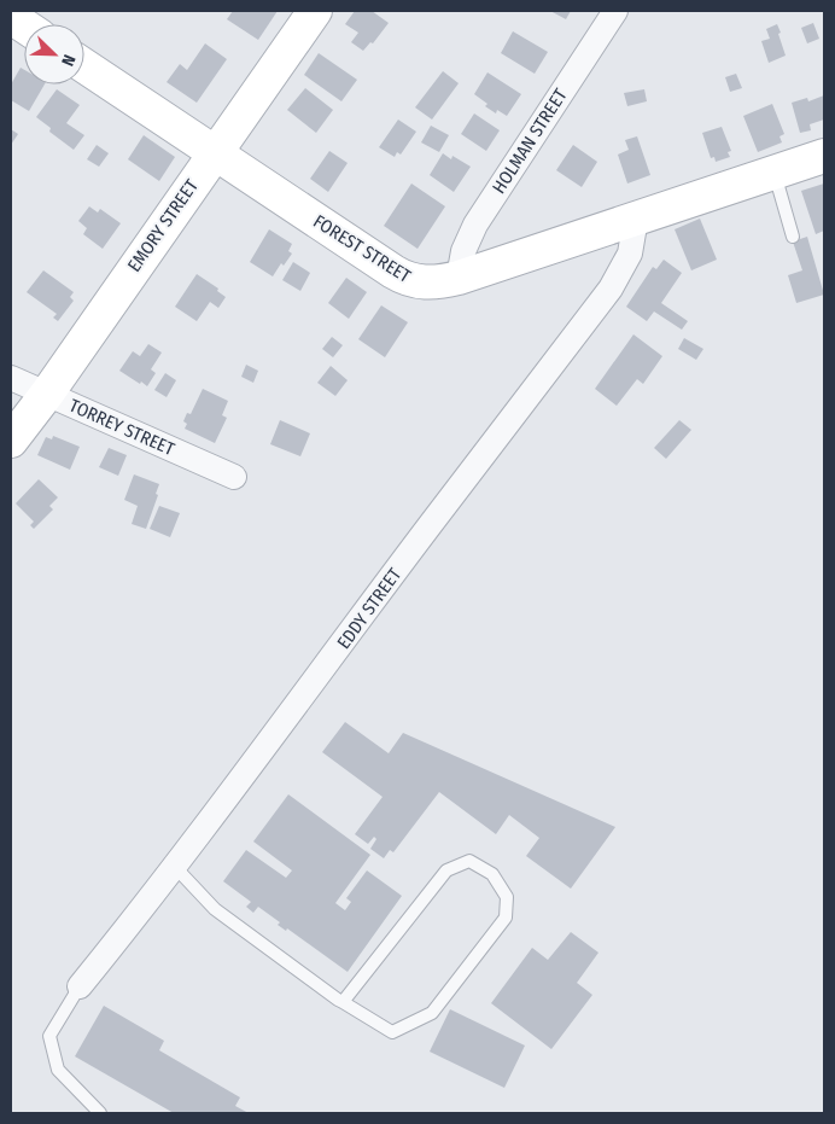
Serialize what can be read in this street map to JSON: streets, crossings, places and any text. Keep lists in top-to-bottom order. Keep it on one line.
{"streets":{"main road":["EMORY STREET","FOREST STREET"],"street":["HOLMAN STREET","TORREY STREET","EDDY STREET"]},"crossings":[["HOLMAN STREET","FOREST STREET"],["EMORY STREET","FOREST STREET"],["EMORY STREET","TORREY STREET"],["FOREST STREET","EDDY STREET"]],"north":"bottom right"}
